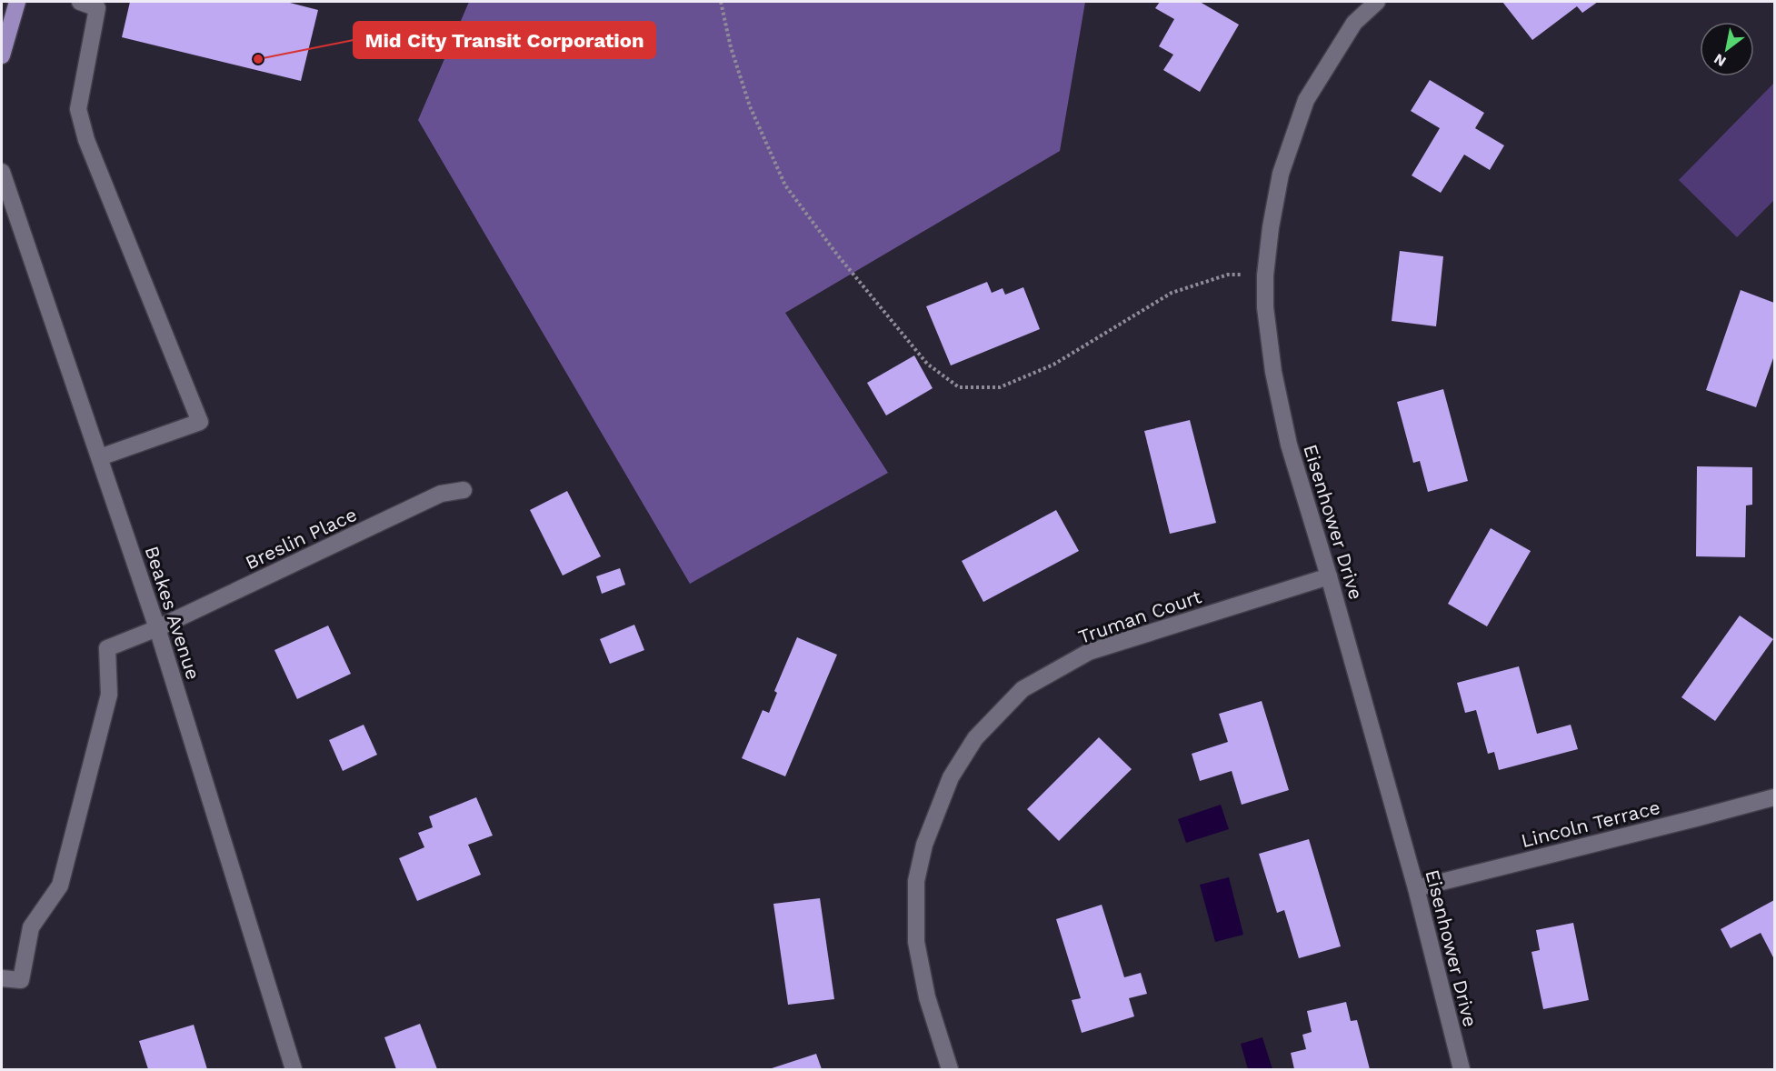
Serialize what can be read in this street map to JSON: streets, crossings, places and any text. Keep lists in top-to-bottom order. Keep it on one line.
{"streets":{"street":["Eisenhower Drive","Breslin Place","Beakes Avenue","Truman Court","Lincoln Terrace"]},"crossings":[["Eisenhower Drive","Truman Court"],["Eisenhower Drive","Lincoln Terrace"],["Breslin Place","Beakes Avenue"]],"places":["Mid City Transit Corporation"],"north":"bottom left"}
